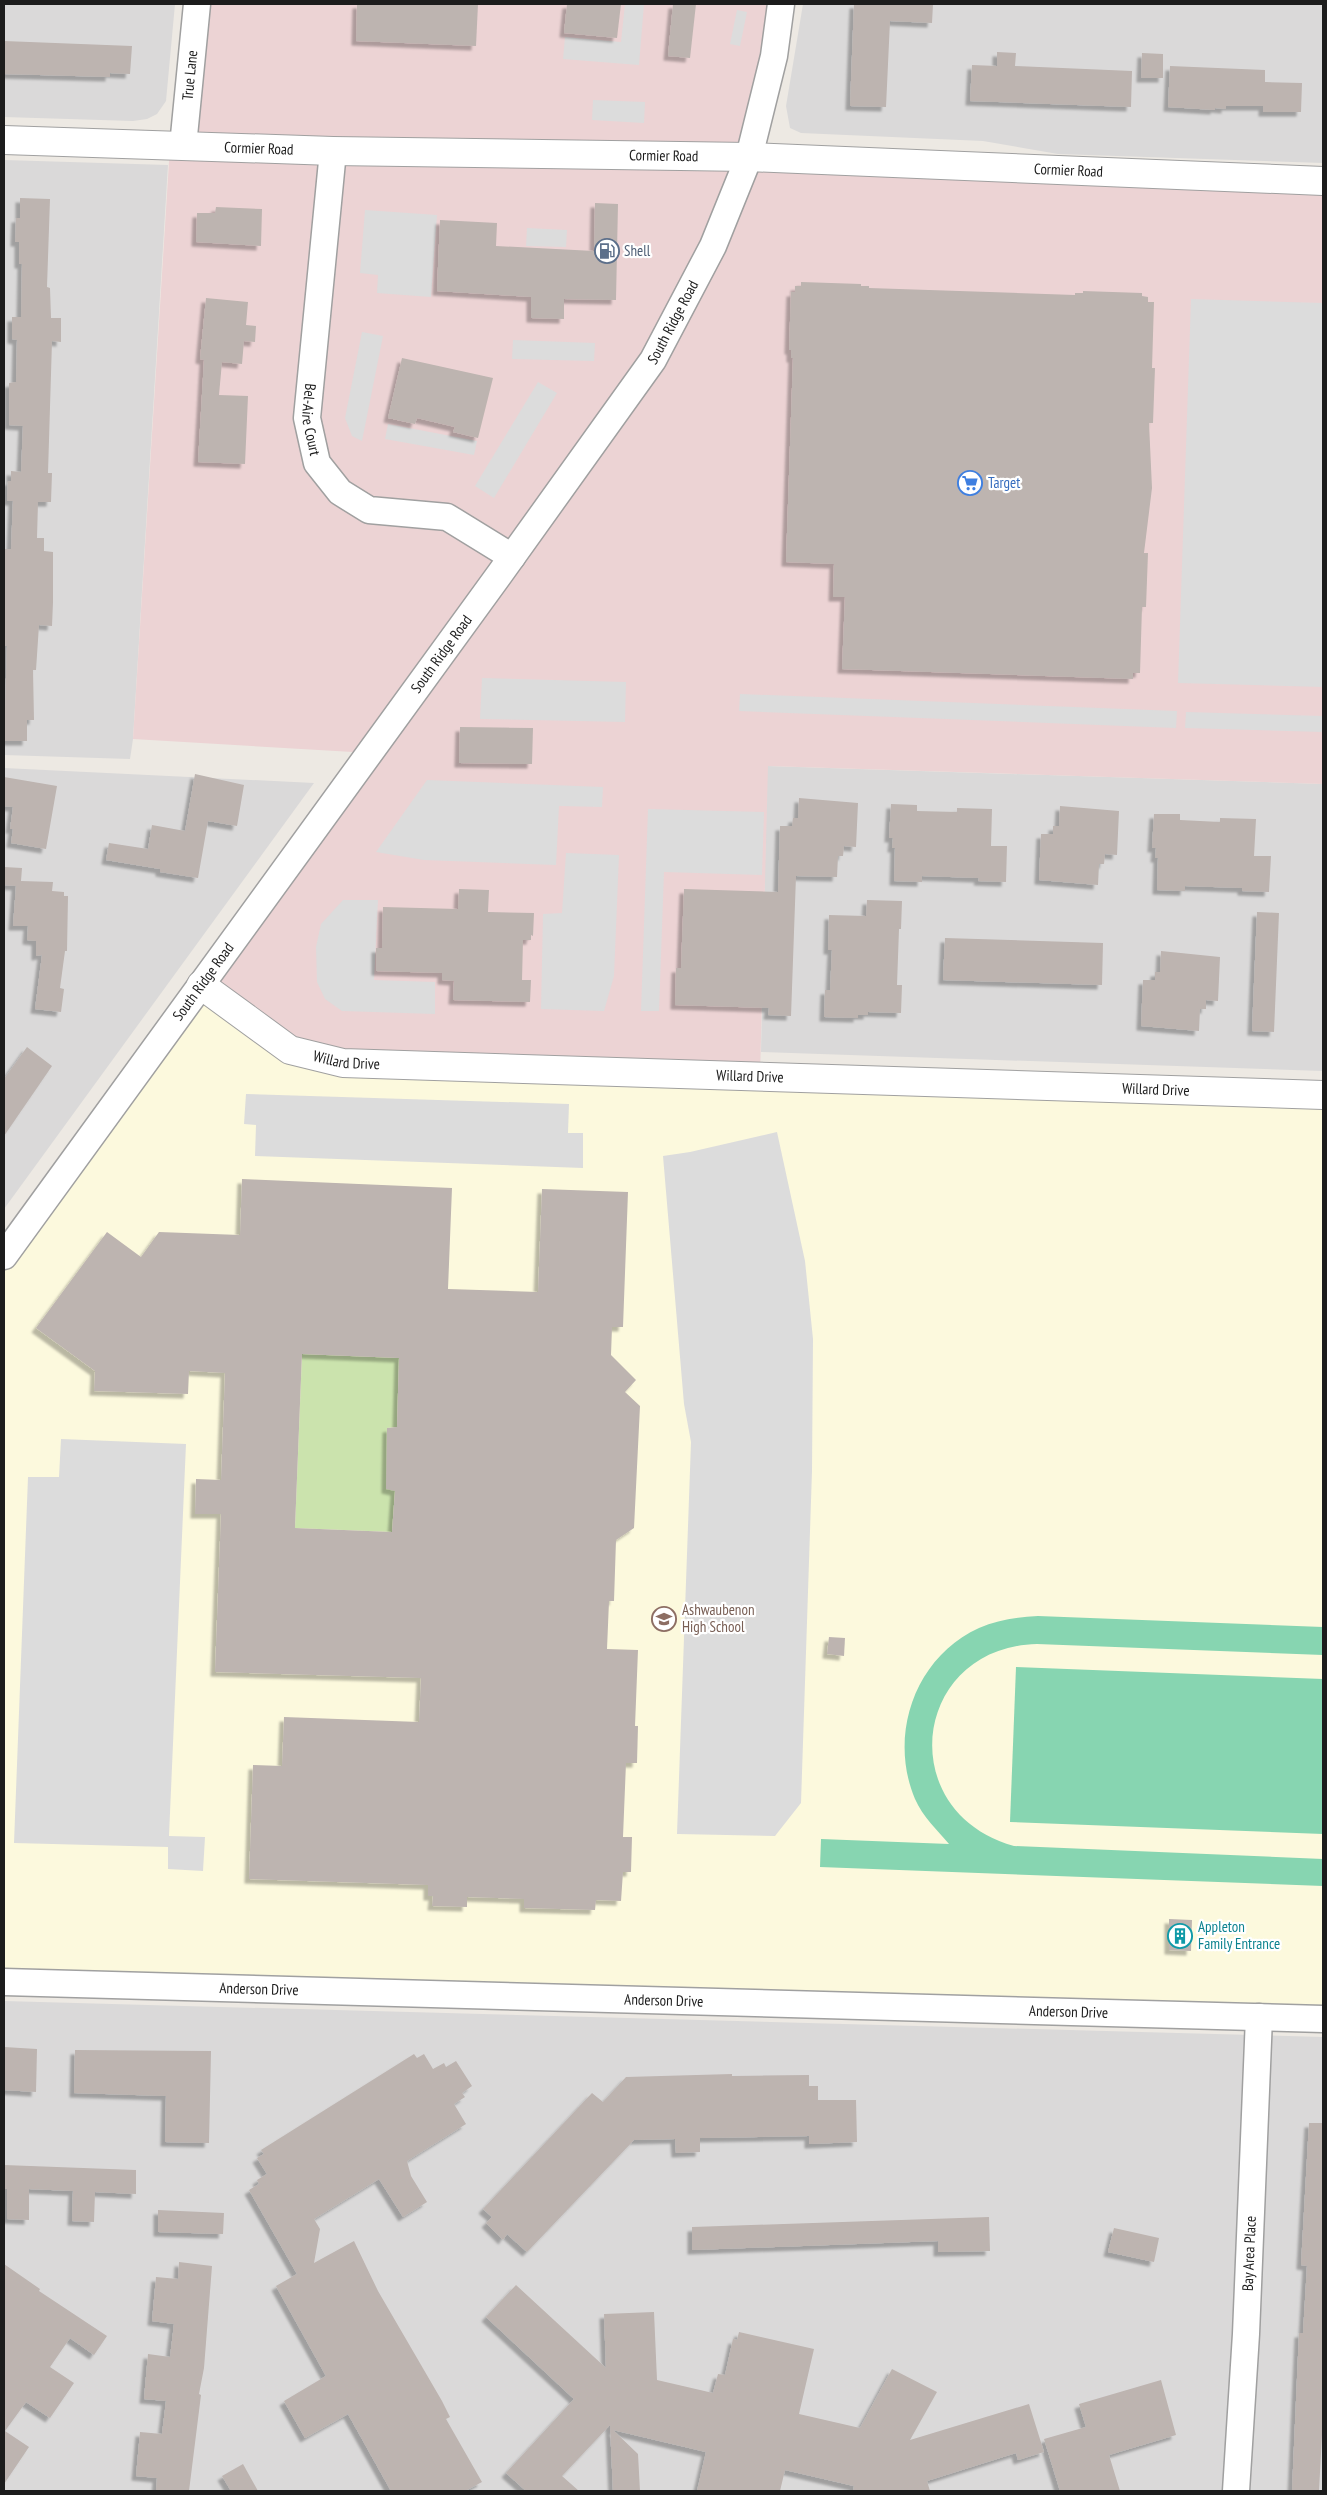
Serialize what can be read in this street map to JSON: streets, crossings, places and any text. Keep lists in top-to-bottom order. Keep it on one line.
{"streets":{"street":["True Lane","Cormier Road","South Ridge Road","Bel-Aire Court","Willard Drive","Anderson Drive","Bay Area Place"]},"crossings":[["True Lane","Cormier Road"],["Cormier Road","South Ridge Road"],["Cormier Road","Bel-Aire Court"],["South Ridge Road","Bel-Aire Court"],["South Ridge Road","Willard Drive"],["Anderson Drive","Bay Area Place"]],"places":{"fuel station":["Shell"],"supermarket":["Target"],"school or university":["Ashwaubenon High School"],"building":["Appleton Family Entrance"]}}
